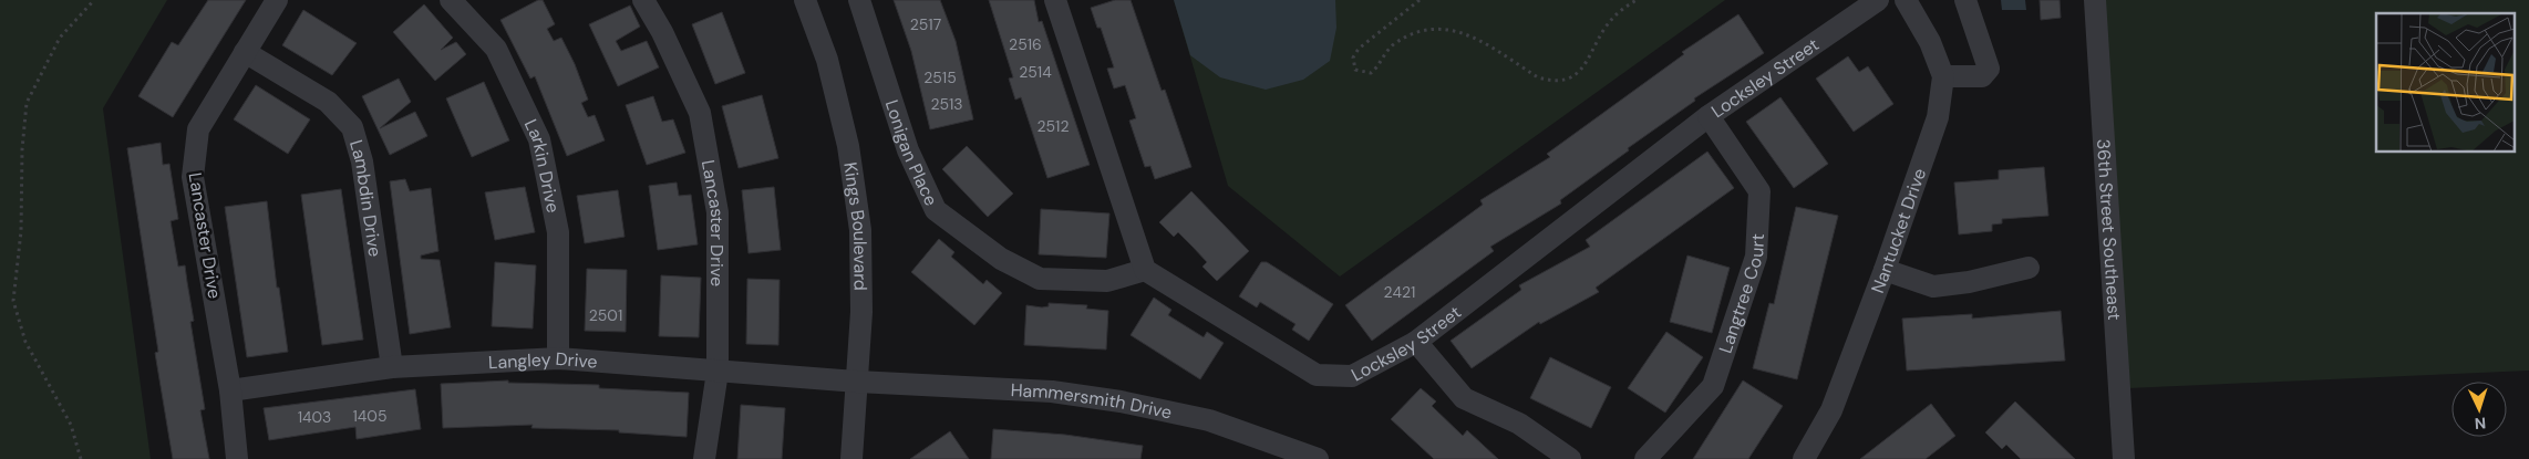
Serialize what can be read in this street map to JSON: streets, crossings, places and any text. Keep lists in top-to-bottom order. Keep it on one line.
{"streets":{"street":["Locksley Street","Lonigan Place","Larkin Drive","Lambdin Drive","Lancaster Drive","Kings Boulevard","36th Street Southeast","Nantucket Drive","Langtree Court","Langley Drive","Hammersmith Drive"]},"crossings":[["Locksley Street","Lonigan Place"],["Locksley Street","Langtree Court"],["Larkin Drive","Langley Drive"],["Lambdin Drive","Lancaster Drive"],["Lambdin Drive","Langley Drive"],["Lancaster Drive","Langley Drive"],["Kings Boulevard","Langley Drive"],["Kings Boulevard","Hammersmith Drive"],["Langley Drive","Hammersmith Drive"]],"house_numbers":["2517","2516","2514","2515","2513","2512","2421","2501","1405","1403"],"north":"bottom"}
